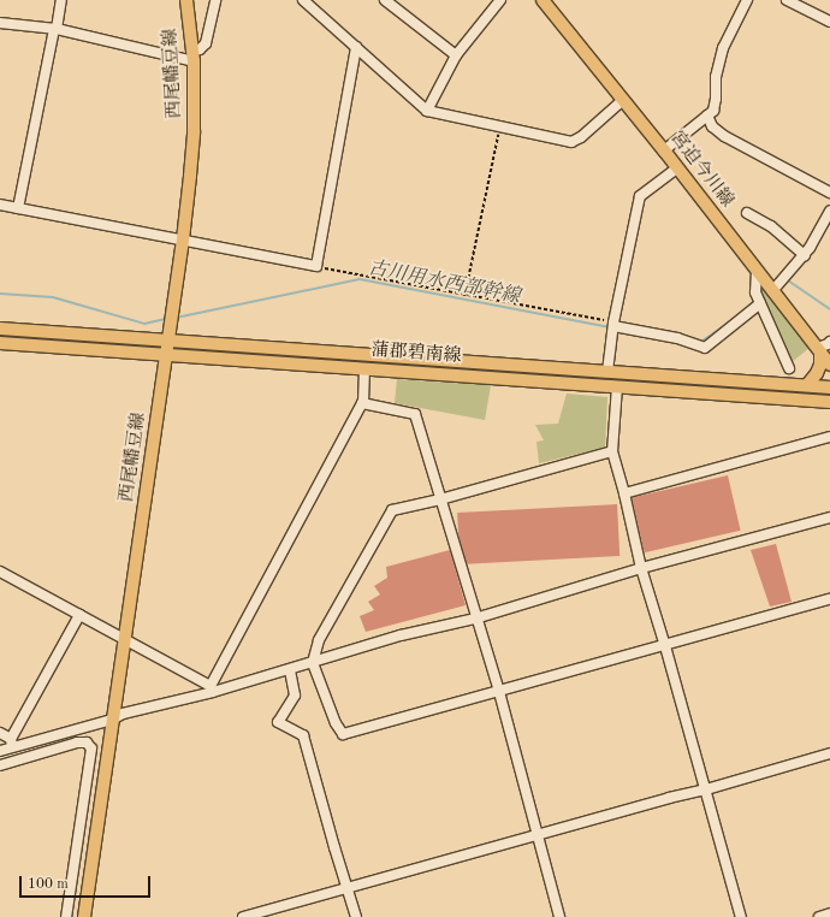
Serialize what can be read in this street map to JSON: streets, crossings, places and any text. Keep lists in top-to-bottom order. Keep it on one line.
{"streets":{"main road":["西尾幡豆線","宮迫今川線","蒲郡碧南線"]},"crossings":[["西尾幡豆線","蒲郡碧南線"]],"water":["古川用水西部幹線"],"scale_bar":"100 m"}
